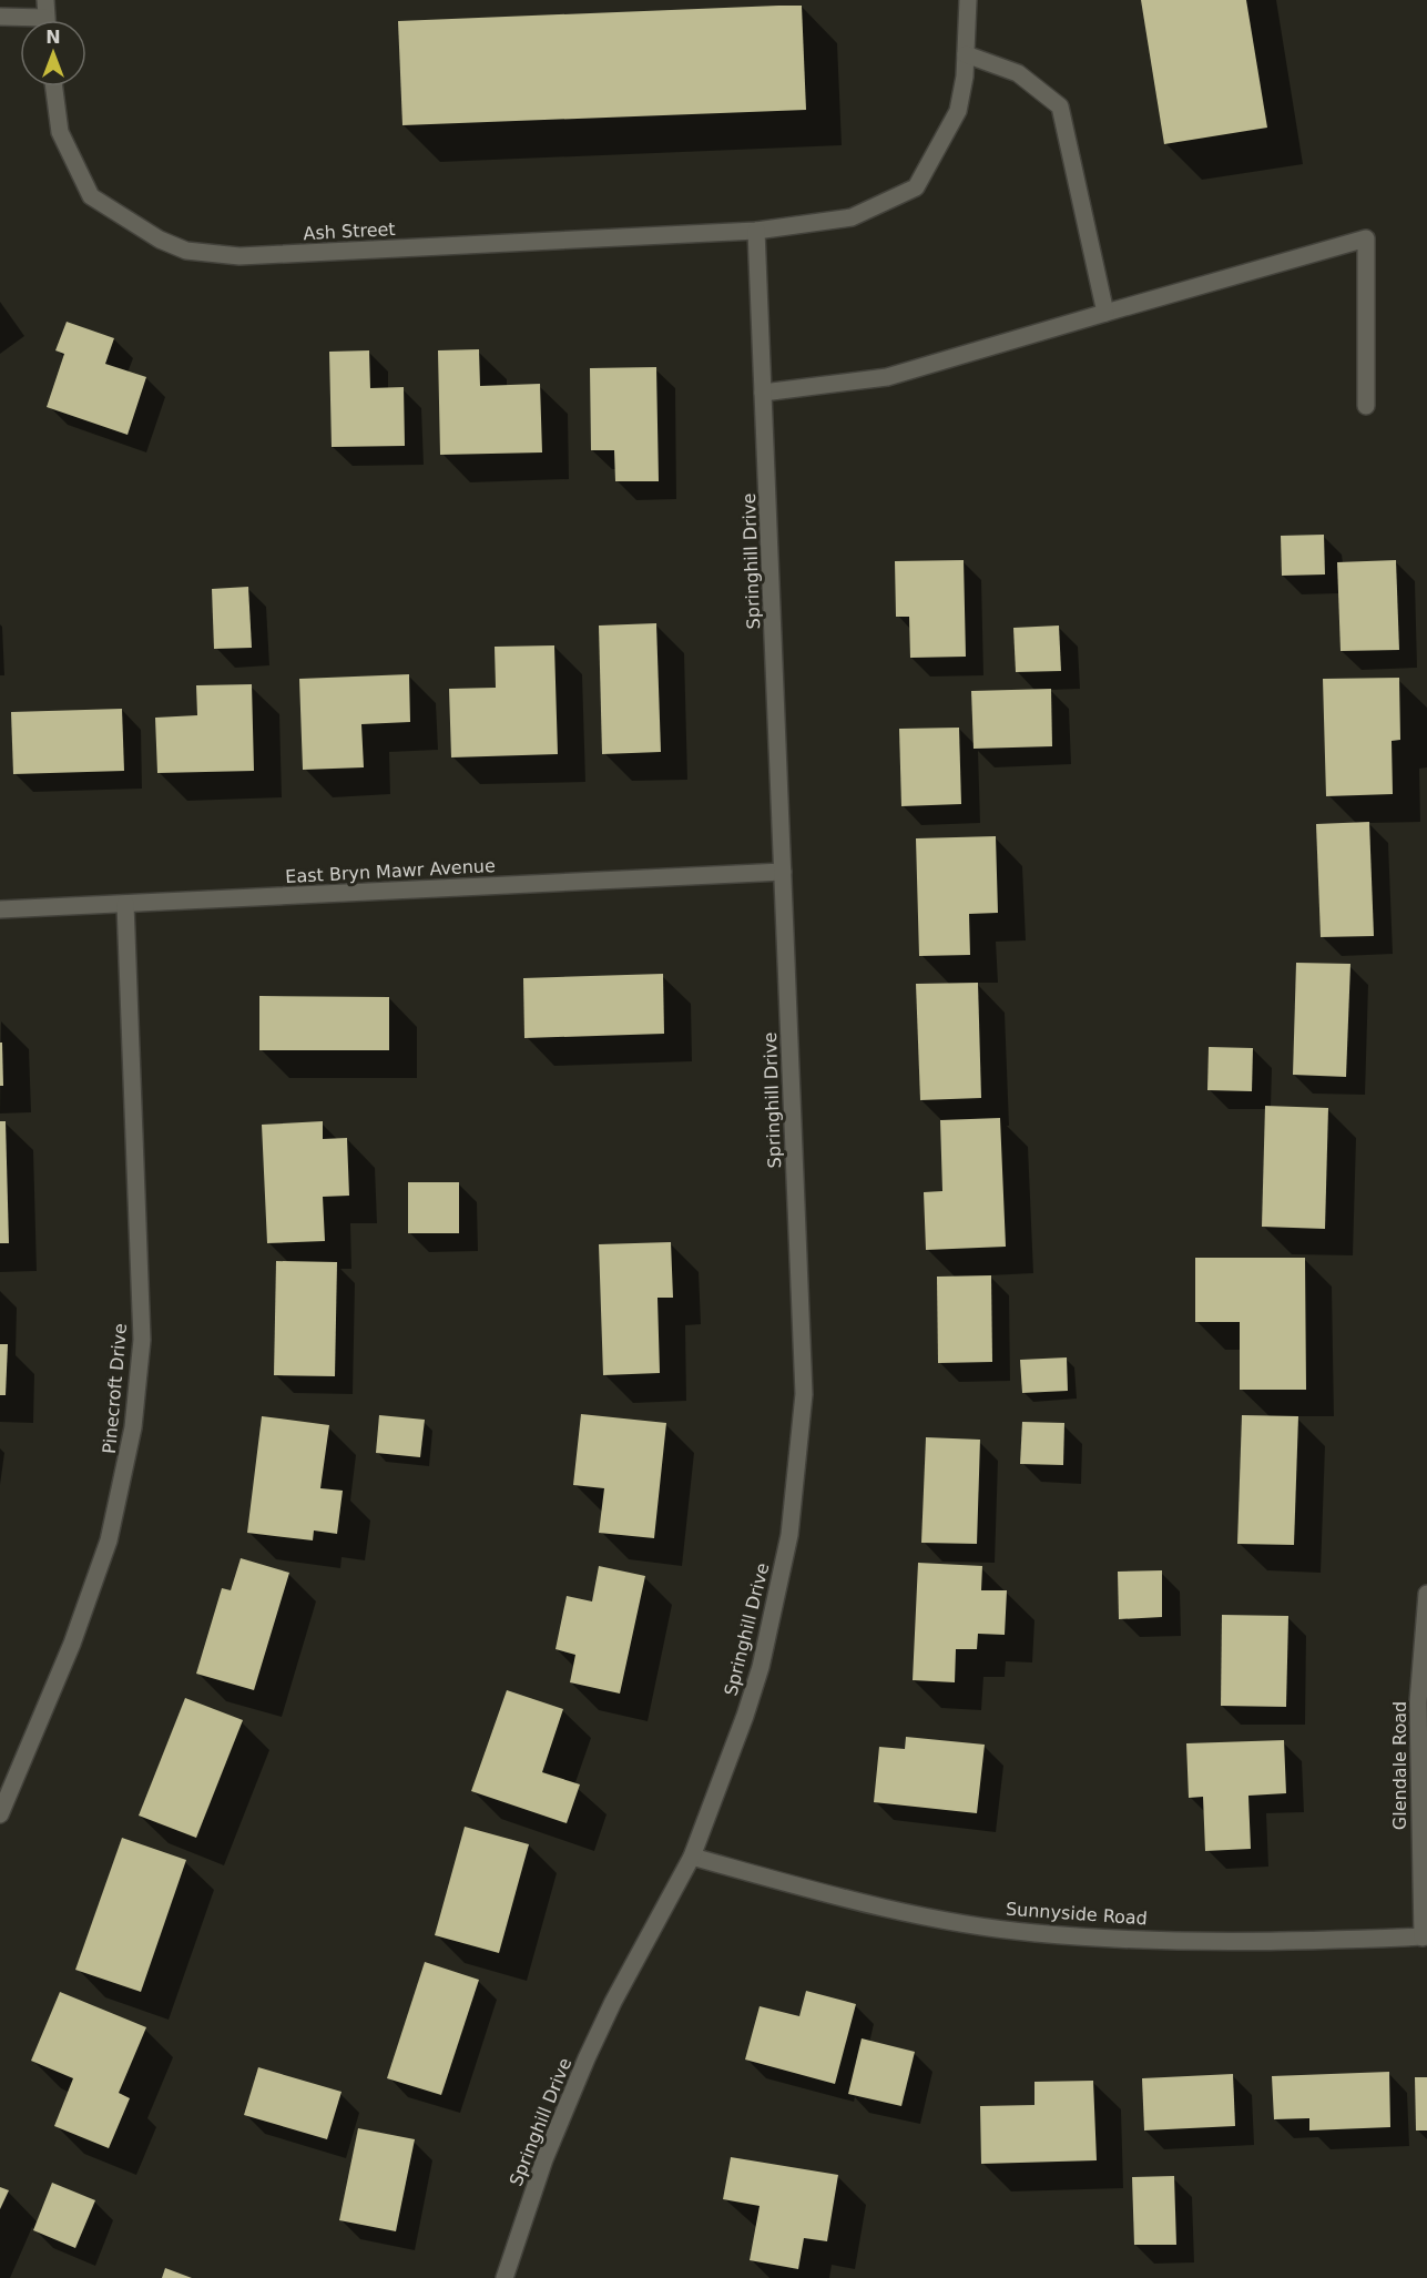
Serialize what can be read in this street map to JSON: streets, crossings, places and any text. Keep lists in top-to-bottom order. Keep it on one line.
{"streets":{"street":["Ash Street","Springhill Drive","East Bryn Mawr Avenue","Pinecroft Drive","Glendale Road","Sunnyside Road"]},"crossings":[["Ash Street","Springhill Drive"],["Springhill Drive","East Bryn Mawr Avenue"],["Springhill Drive","Sunnyside Road"],["East Bryn Mawr Avenue","Pinecroft Drive"],["Glendale Road","Sunnyside Road"]],"north":"top"}
